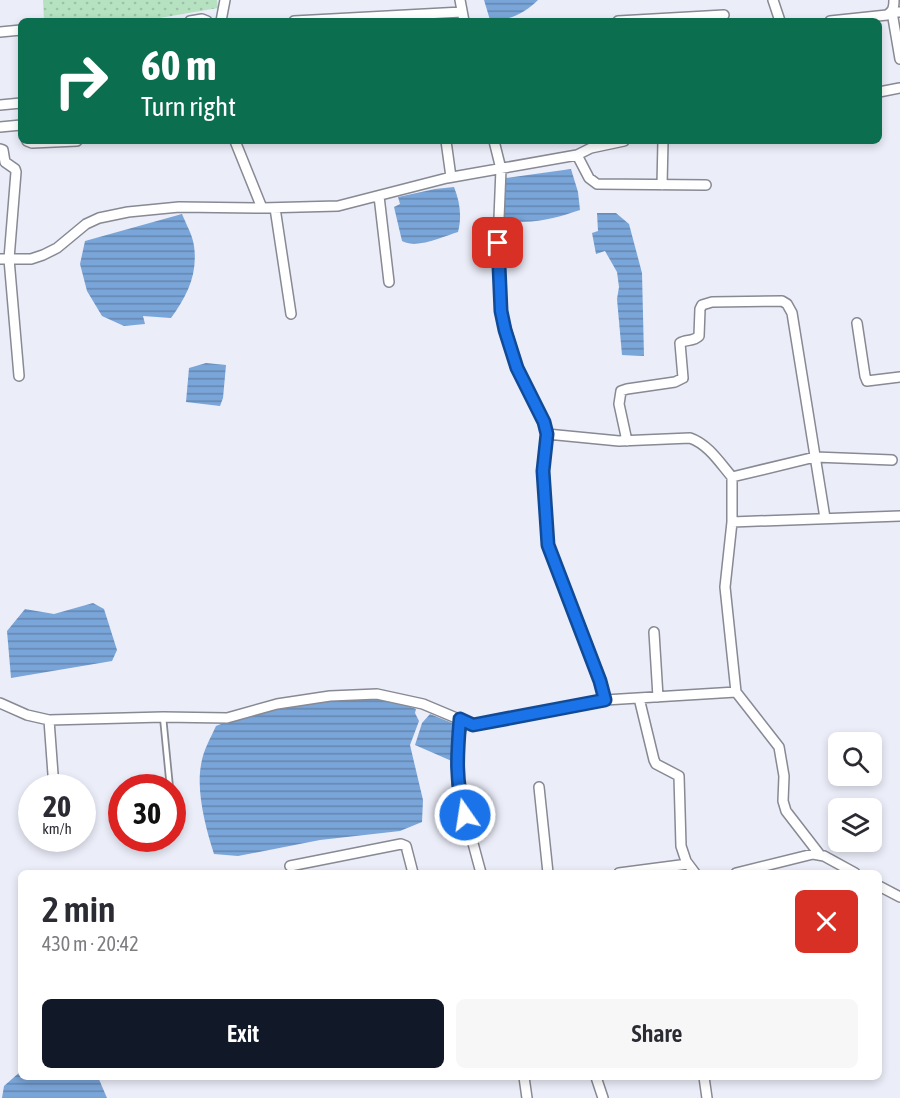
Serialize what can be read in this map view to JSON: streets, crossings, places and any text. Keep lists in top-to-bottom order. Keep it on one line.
{"page":{"turn":["60 m","Turn right"],"speed":"20 km/h","limit":"30","heading":["2 min","430 m · 20:42"],"buttons":["Exit","Share"]}}
